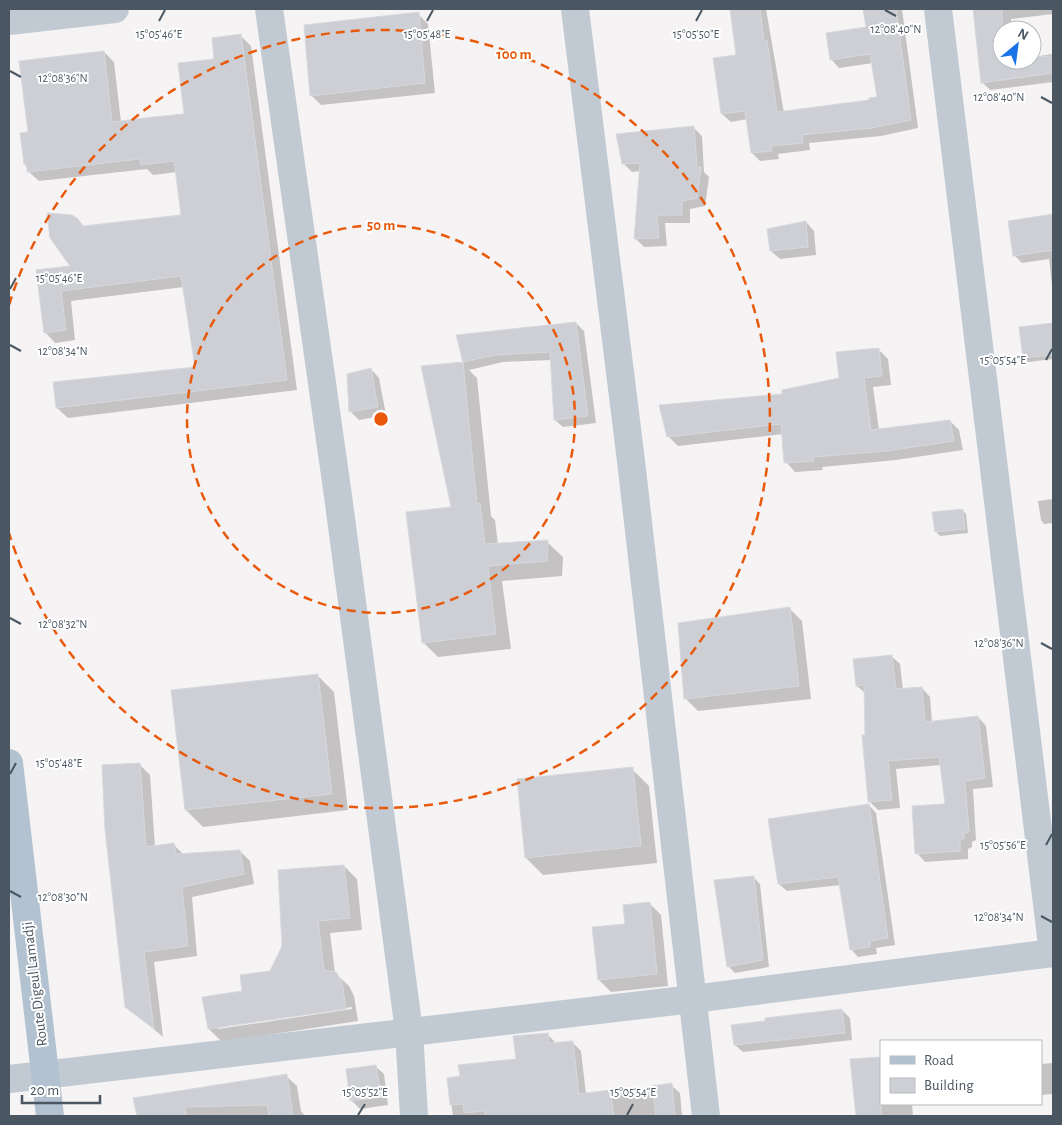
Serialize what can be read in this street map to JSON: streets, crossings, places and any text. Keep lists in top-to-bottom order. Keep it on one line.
{"streets":{"main road":["Route Digeul Lamadji"]},"legend":["Road","Building"],"scale_bar":"20 m","north":"top right","coordinates":["12°08'40\"N","15°05'46\"E","15°05'48\"E","15°05'50\"E","12°08'36\"N","12°08'34\"N","15°05'54\"E","12°08'32\"N","15°05'56\"E","12°08'30\"N","15°05'52\"E"],"rings":["100 m","50 m"]}
